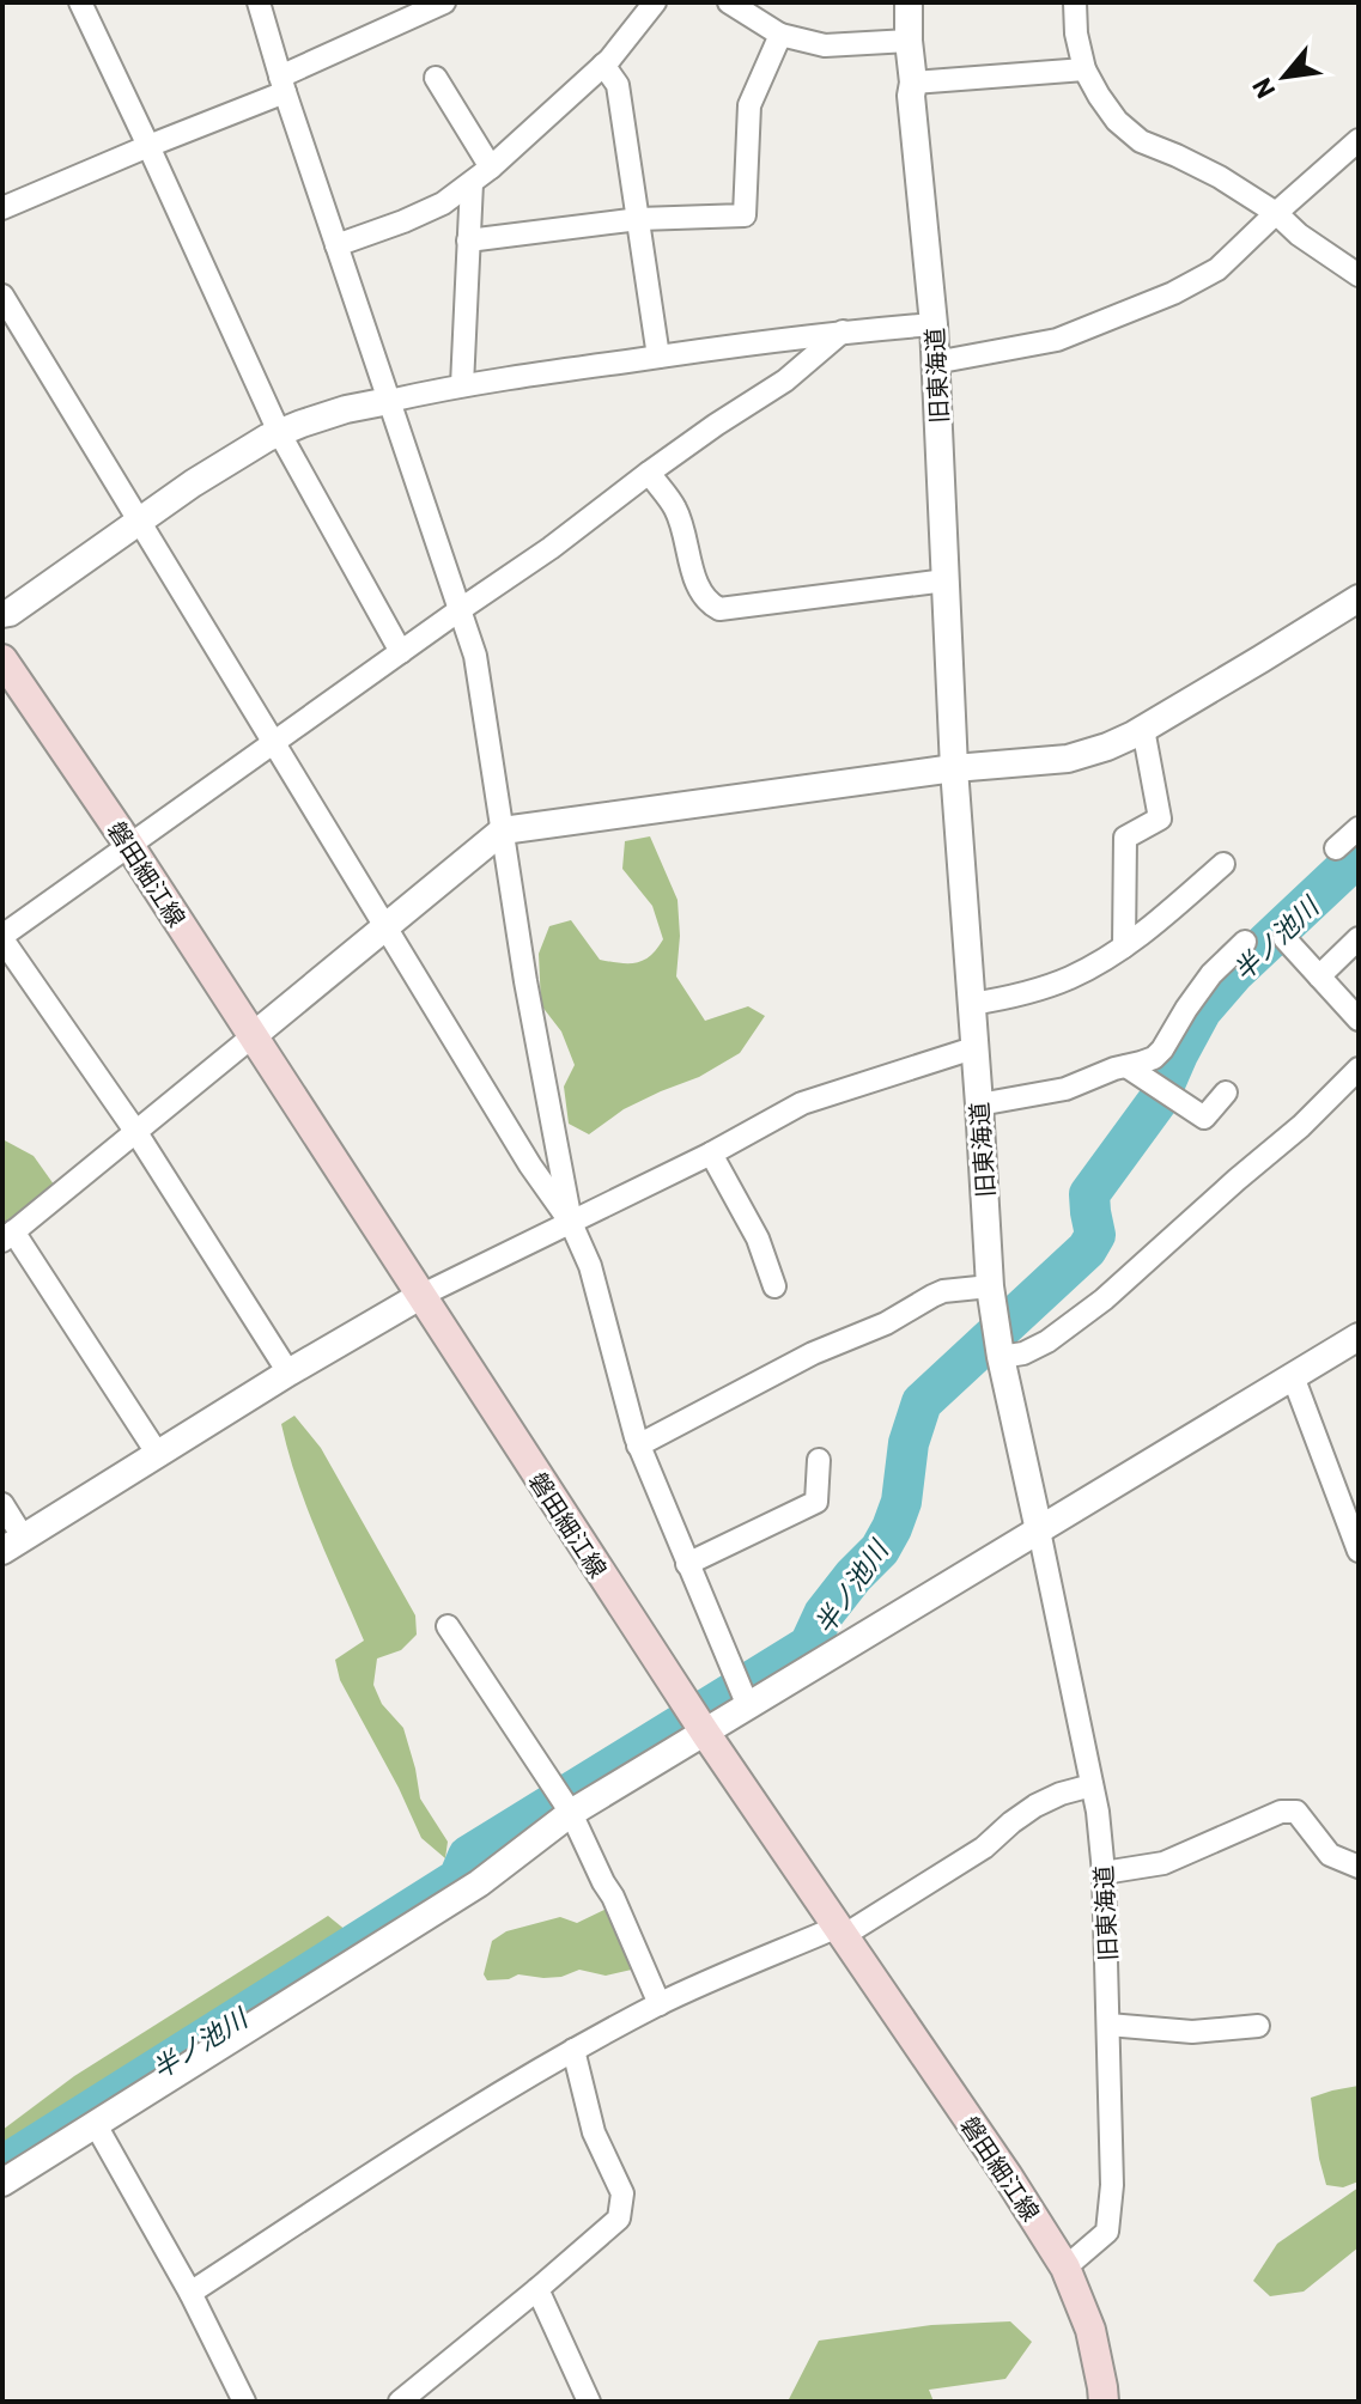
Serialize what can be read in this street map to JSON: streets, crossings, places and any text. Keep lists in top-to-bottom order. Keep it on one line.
{"streets":{"main road":["磐田細江線"],"street":["旧東海道"]},"crossings":[["旧東海道","磐田細江線"]],"water":["半ノ池川"],"north":"bottom left"}
